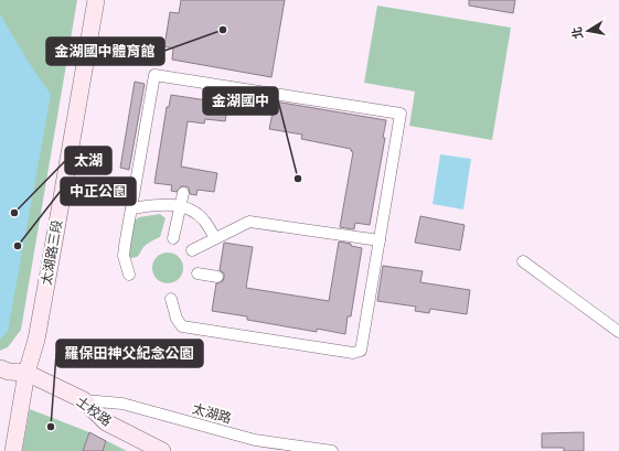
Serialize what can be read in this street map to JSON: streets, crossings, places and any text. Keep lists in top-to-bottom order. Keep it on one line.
{"streets":{"street":["太湖路三段","士校路","太湖路"]},"crossings":[["太湖路三段","士校路"],["士校路","太湖路"]],"places":["金湖國中體育館","金湖國中","太湖","中正公園","羅保田神父紀念公園"],"north":"left"}
